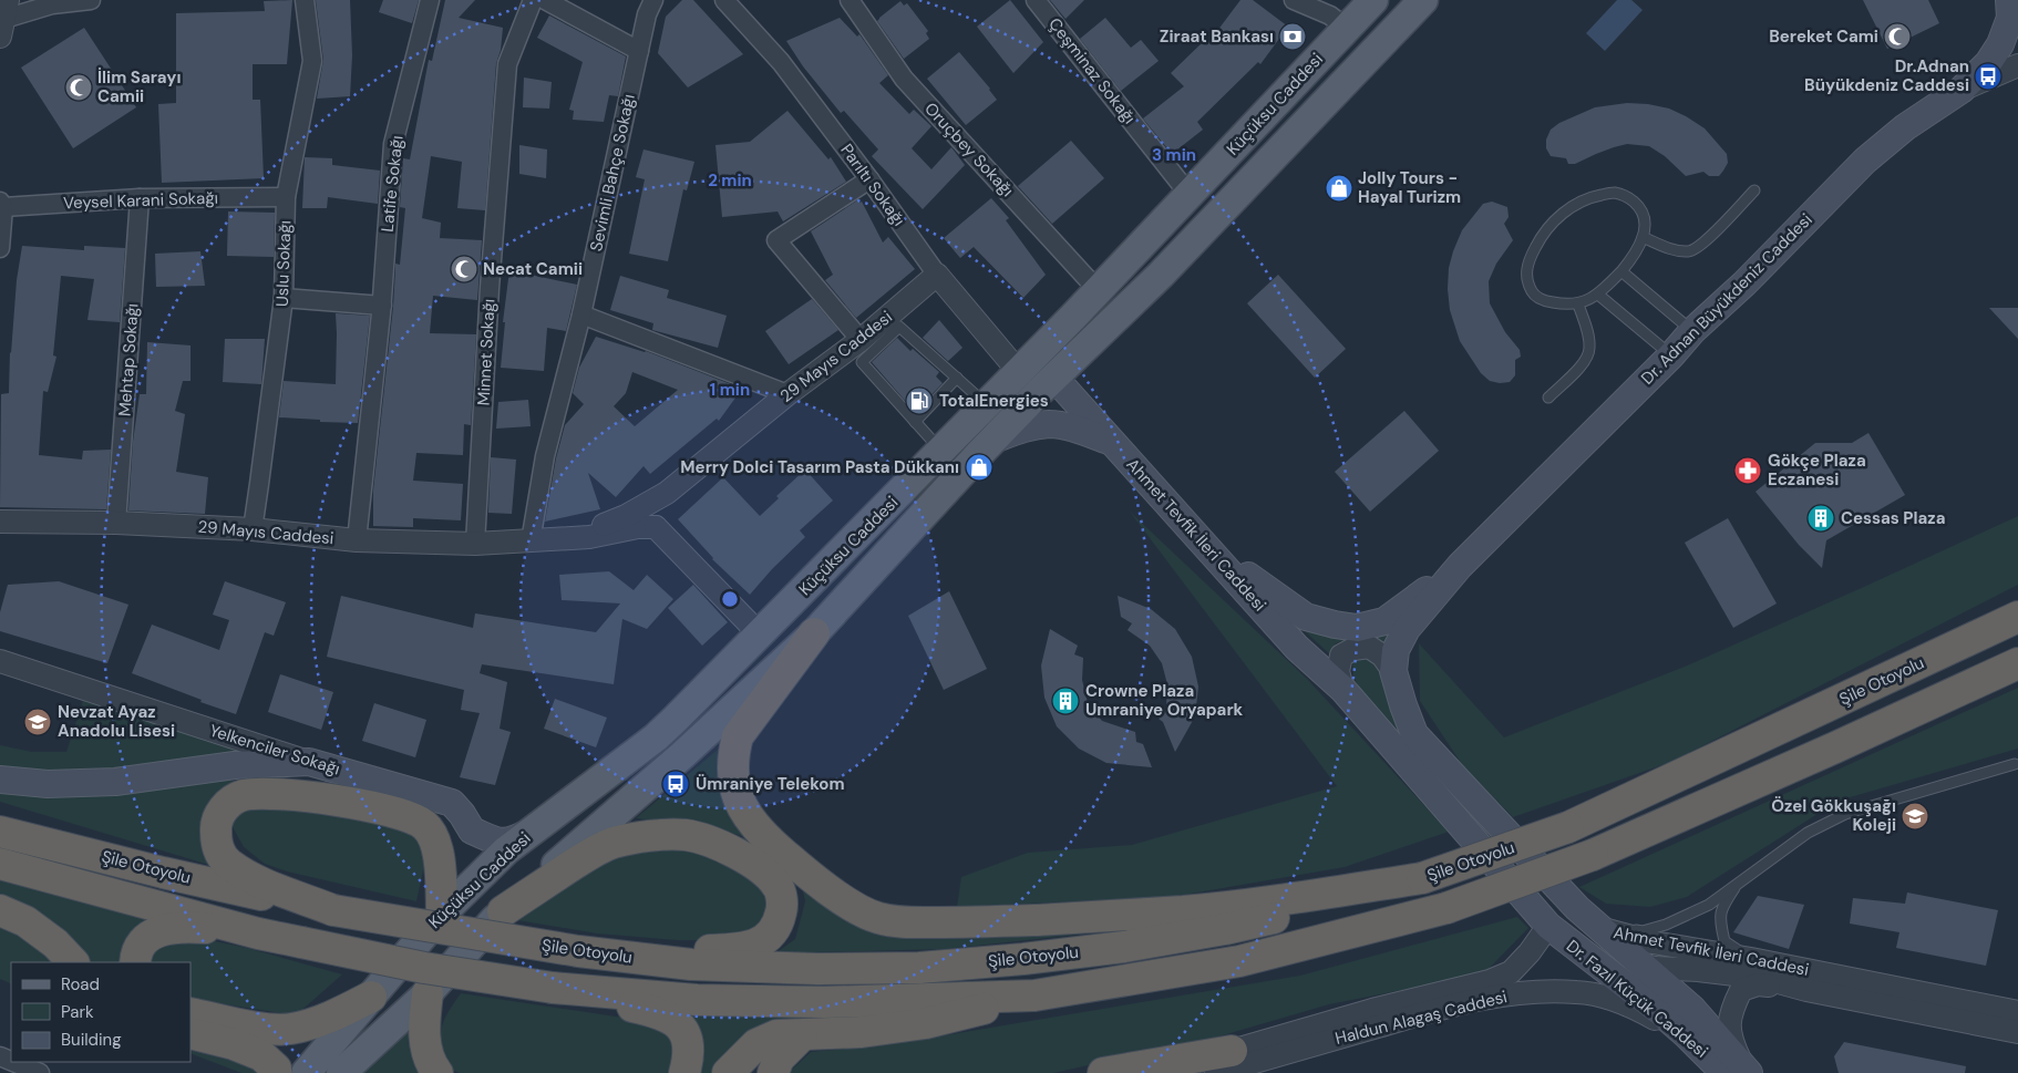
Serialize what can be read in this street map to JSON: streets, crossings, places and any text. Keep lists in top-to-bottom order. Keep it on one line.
{"streets":{"highway":["Şile Otoyolu"],"main road":["Küçüksu Caddesi","Dr. Adnan Büyükdeniz Caddesi","Ahmet Tevfik İleri Caddesi","Yelkenciler Sokağı","Dr. Fazıl Küçük Caddesi"],"street":["Çeşminaz Sokağı","Oruçbey Sokağı","Sevimli Bahçe Sokağı","Latife Sokağı","Parıltı Sokağı","Veysel Karani Sokağı","Uslu Sokağı","Minnet Sokağı","29 Mayıs Caddesi","Mehtap Sokağı","Haldun Alagaş Caddesi"]},"crossings":[["Çeşminaz Sokağı","Küçüksu Caddesi"],["Küçüksu Caddesi","Oruçbey Sokağı"],["Küçüksu Caddesi","Parıltı Sokağı"],["Küçüksu Caddesi","Yelkenciler Sokağı"],["Sevimli Bahçe Sokağı","29 Mayıs Caddesi"],["Latife Sokağı","29 Mayıs Caddesi"],["Parıltı Sokağı","29 Mayıs Caddesi"],["Veysel Karani Sokağı","Uslu Sokağı"],["Veysel Karani Sokağı","Mehtap Sokağı"],["Uslu Sokağı","29 Mayıs Caddesi"],["Dr. Adnan Büyükdeniz Caddesi","Ahmet Tevfik İleri Caddesi"],["Minnet Sokağı","29 Mayıs Caddesi"],["29 Mayıs Caddesi","Mehtap Sokağı"],["Ahmet Tevfik İleri Caddesi","Dr. Fazıl Küçük Caddesi"],["Ahmet Tevfik İleri Caddesi","Haldun Alagaş Caddesi"],["Dr. Fazıl Küçük Caddesi","Haldun Alagaş Caddesi"]],"places":{"bank":["Ziraat Bankası"],"mosque":["Bereket Cami","İlim Sarayı Camii","Necat Camii"],"bus stop":["Dr.Adnan Büyükdeniz Caddesi","Ümraniye Telekom"],"shop":["Jolly Tours - Hayal Turizm","Merry Dolci Tasarım Pasta Dükkanı"],"fuel station":["TotalEnergies"],"pharmacy":["Gökçe Plaza Eczanesi"],"building":["Cessas Plaza","Crowne Plaza Umraniye Oryapark"],"school or university":["Nevzat Ayaz Anadolu Lisesi","Özel Gökkuşağı Koleji"]},"legend":["Road","Park","Building"],"rings":["3 min","2 min","1 min"]}
